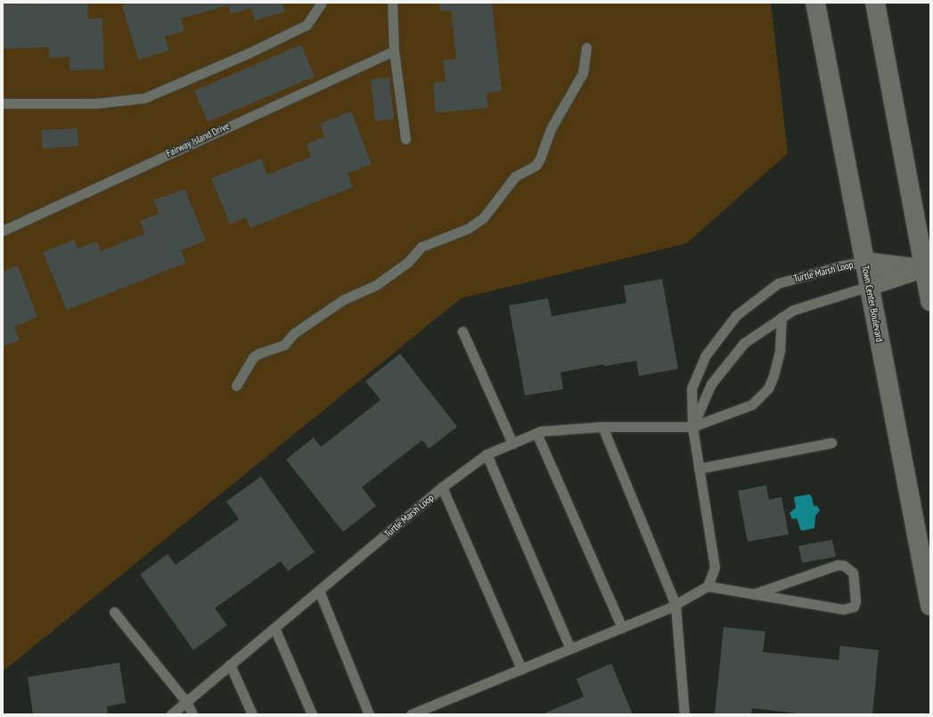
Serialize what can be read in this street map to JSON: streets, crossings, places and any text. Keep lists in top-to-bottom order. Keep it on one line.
{"streets":{"main road":["Turtle Marsh Loop","Town Center Boulevard"],"lane":["Fairway Island Drive"]},"crossings":[["Turtle Marsh Loop","Town Center Boulevard"]]}
